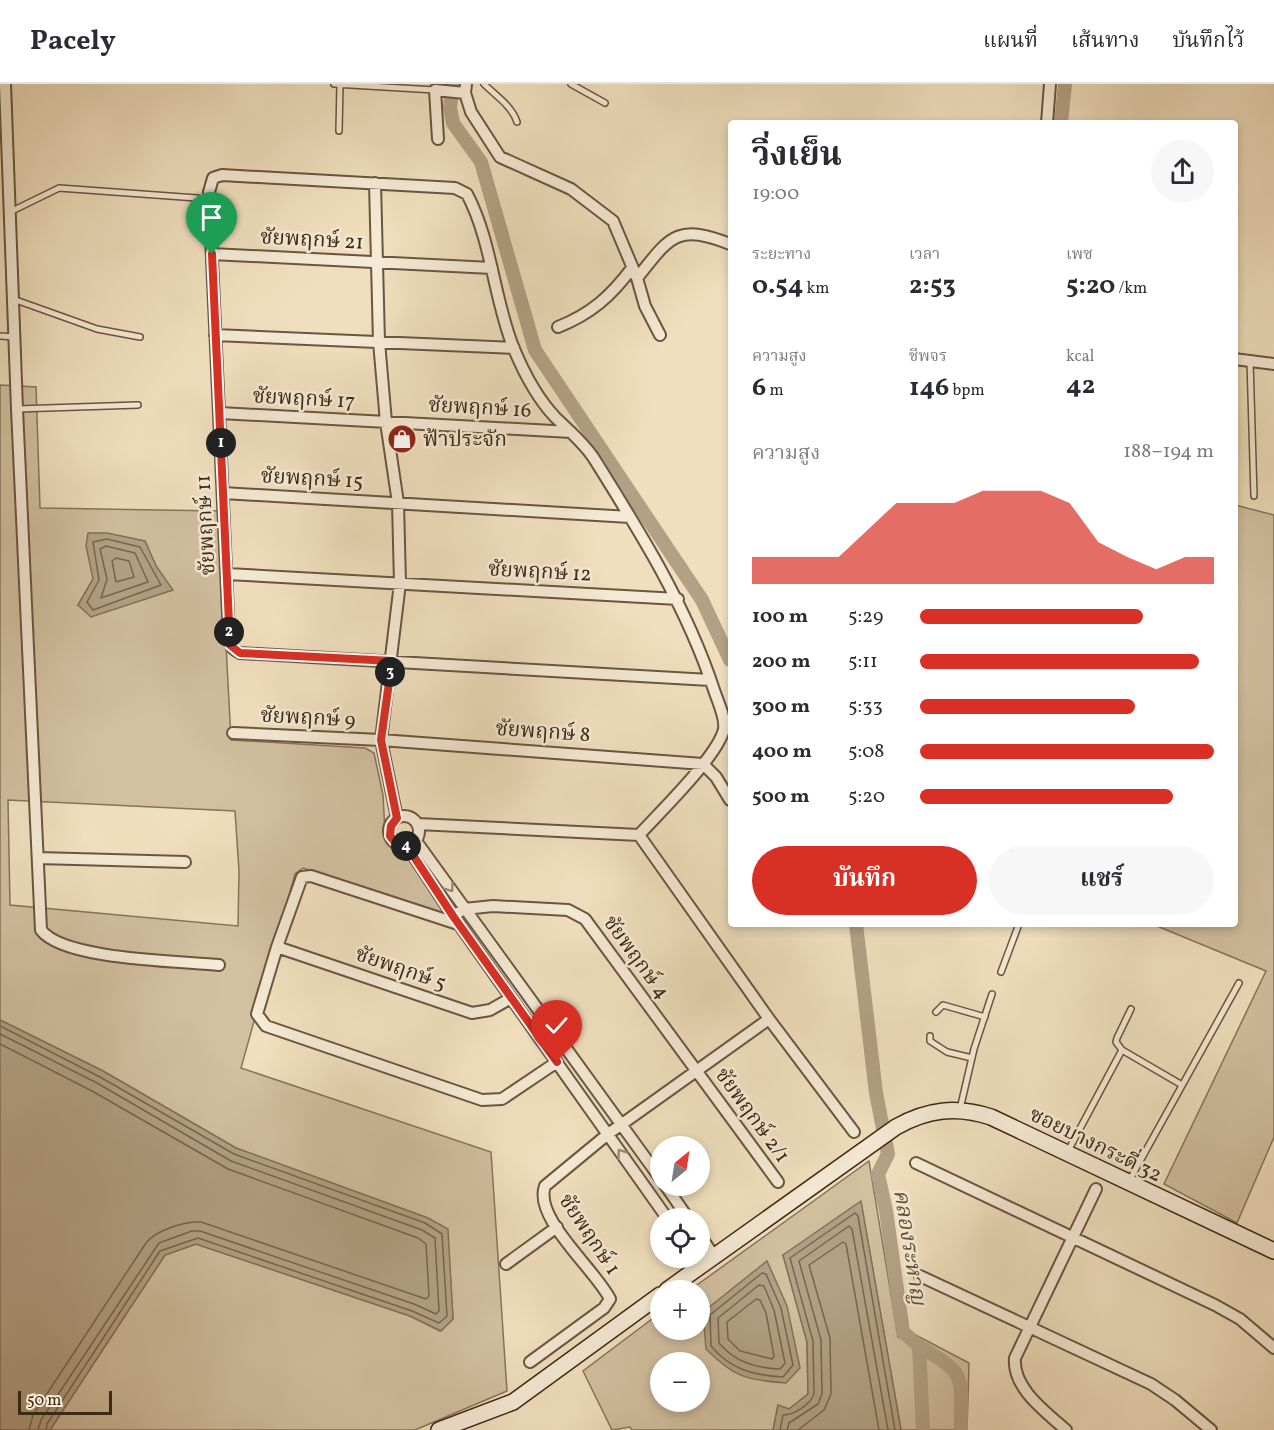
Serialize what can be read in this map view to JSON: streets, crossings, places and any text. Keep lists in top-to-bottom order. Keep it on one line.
{"streets":{"street":["ชัยพฤกษ์ 21","ชัยพฤกษ์ 17","ชัยพฤกษ์ 16","ชัยพฤกษ์ 15","ชัยพฤกษ์ 11","ชัยพฤกษ์ 12","ชัยพฤกษ์ 9","ชัยพฤกษ์ 8","ชัยพฤกษ์ 4","ชัยพฤกษ์ 5","ชัยพฤกษ์ 2/1","ซอยบางกระดี่ 32","ชัยพฤกษ์ 1"]},"crossings":[["ชัยพฤกษ์ 21","ชัยพฤกษ์ 11"],["ชัยพฤกษ์ 17","ชัยพฤกษ์ 16"],["ชัยพฤกษ์ 17","ชัยพฤกษ์ 11"],["ชัยพฤกษ์ 15","ชัยพฤกษ์ 11"],["ชัยพฤกษ์ 11","ชัยพฤกษ์ 12"],["ชัยพฤกษ์ 9","ชัยพฤกษ์ 8"],["ชัยพฤกษ์ 4","ชัยพฤกษ์ 2/1"],["ชัยพฤกษ์ 4","ชัยพฤกษ์ 1"],["ชัยพฤกษ์ 2/1","ชัยพฤกษ์ 1"]],"water":["คลองระหาญ"],"places":{"shop":["ฟ้าประจัก"]},"scale_bar":"50 m","north":"top right","page":{"header":"Pacely","nav":["แผนที่","เส้นทาง","บันทึกไว้"],"heading":["วิ่งเย็น","19:00"],"stats":[["ระยะทาง","0.54 km"],["เวลา","2:53"],["เพซ","5:20 /km"],["ความสูง","6 m"],["ชีพจร","146 bpm"],["kcal","42"]],"chart":["ความสูง","188–194 m"],"pins":["1","2","3","4"],"list":[{"name":"100 m","note":"5:29"},{"name":"200 m","note":"5:11"},{"name":"300 m","note":"5:33"},{"name":"400 m","note":"5:08"},{"name":"500 m","note":"5:20"}],"buttons":["บันทึก","แชร์"],"map_buttons":["+","−"],"scale":"50 m"}}
